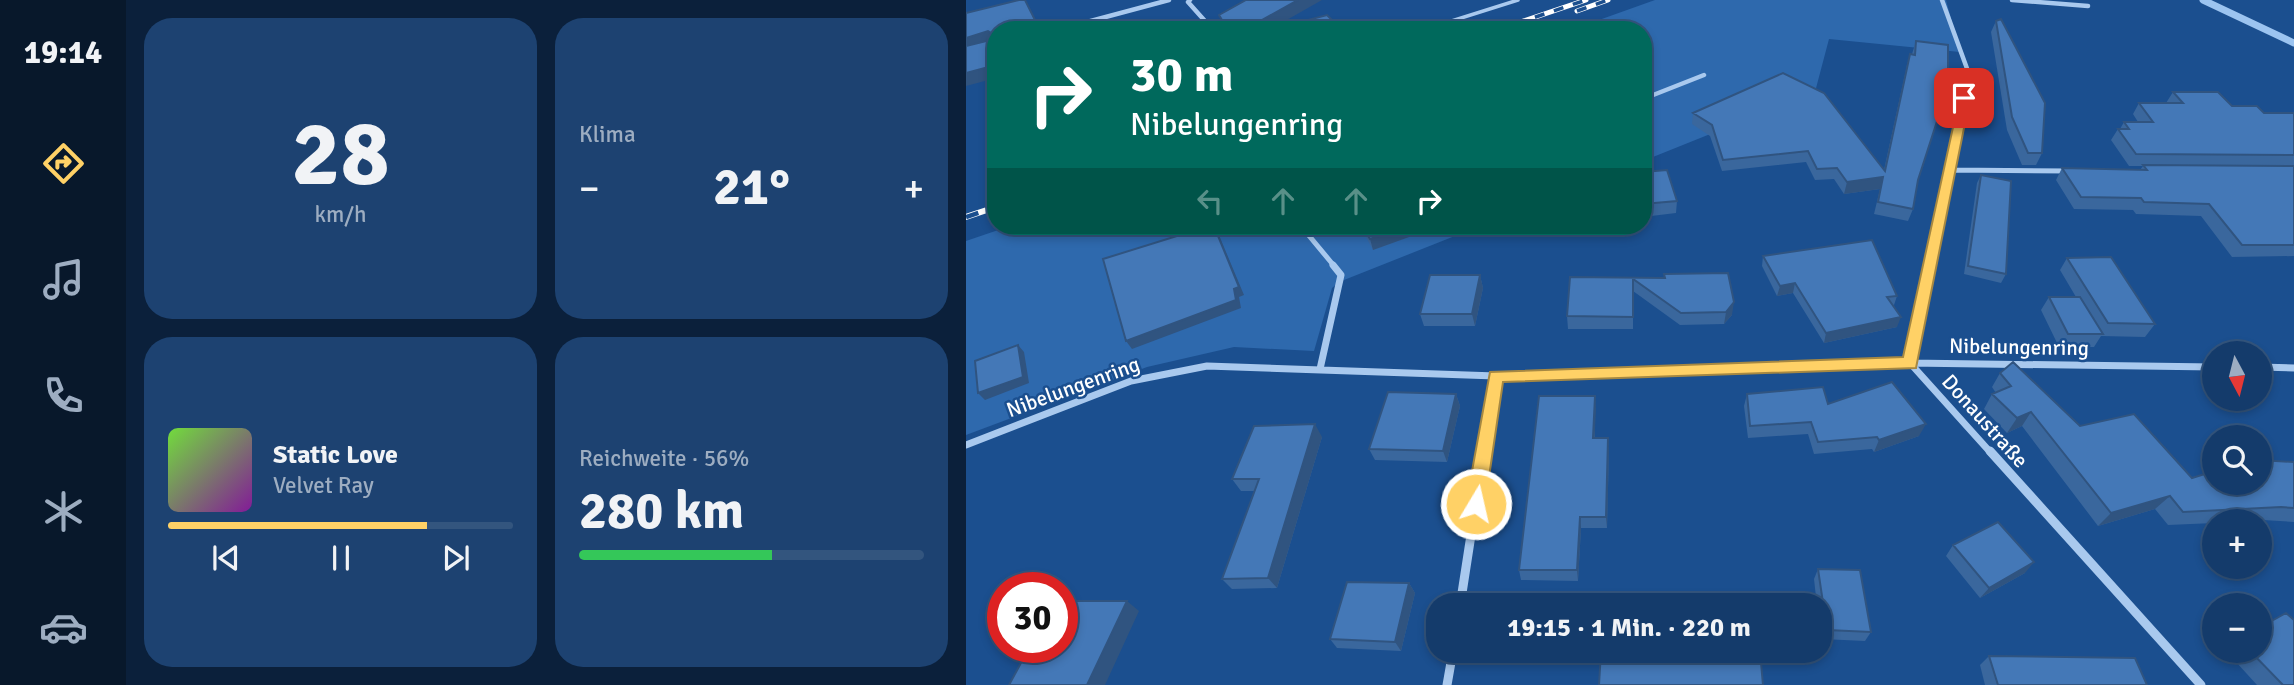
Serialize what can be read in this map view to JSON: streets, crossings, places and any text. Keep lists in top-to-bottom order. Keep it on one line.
{"streets":{"street":["Nibelungenring","Donaustraße"]},"crossings":[["Nibelungenring","Donaustraße"]],"north":"bottom","page":{"tabs":"19:14","tile":[["28","km/h"],"Klima",["Reichweite · 56%","280 km"]],"turn":["30 m","Nibelungenring"],"heat":["−","21°","+"],"map_buttons":["+","−"],"song":["Static Love","Velvet Ray"],"limit":"30","trip":"19:15 · 1 Min. · 220 m"}}
